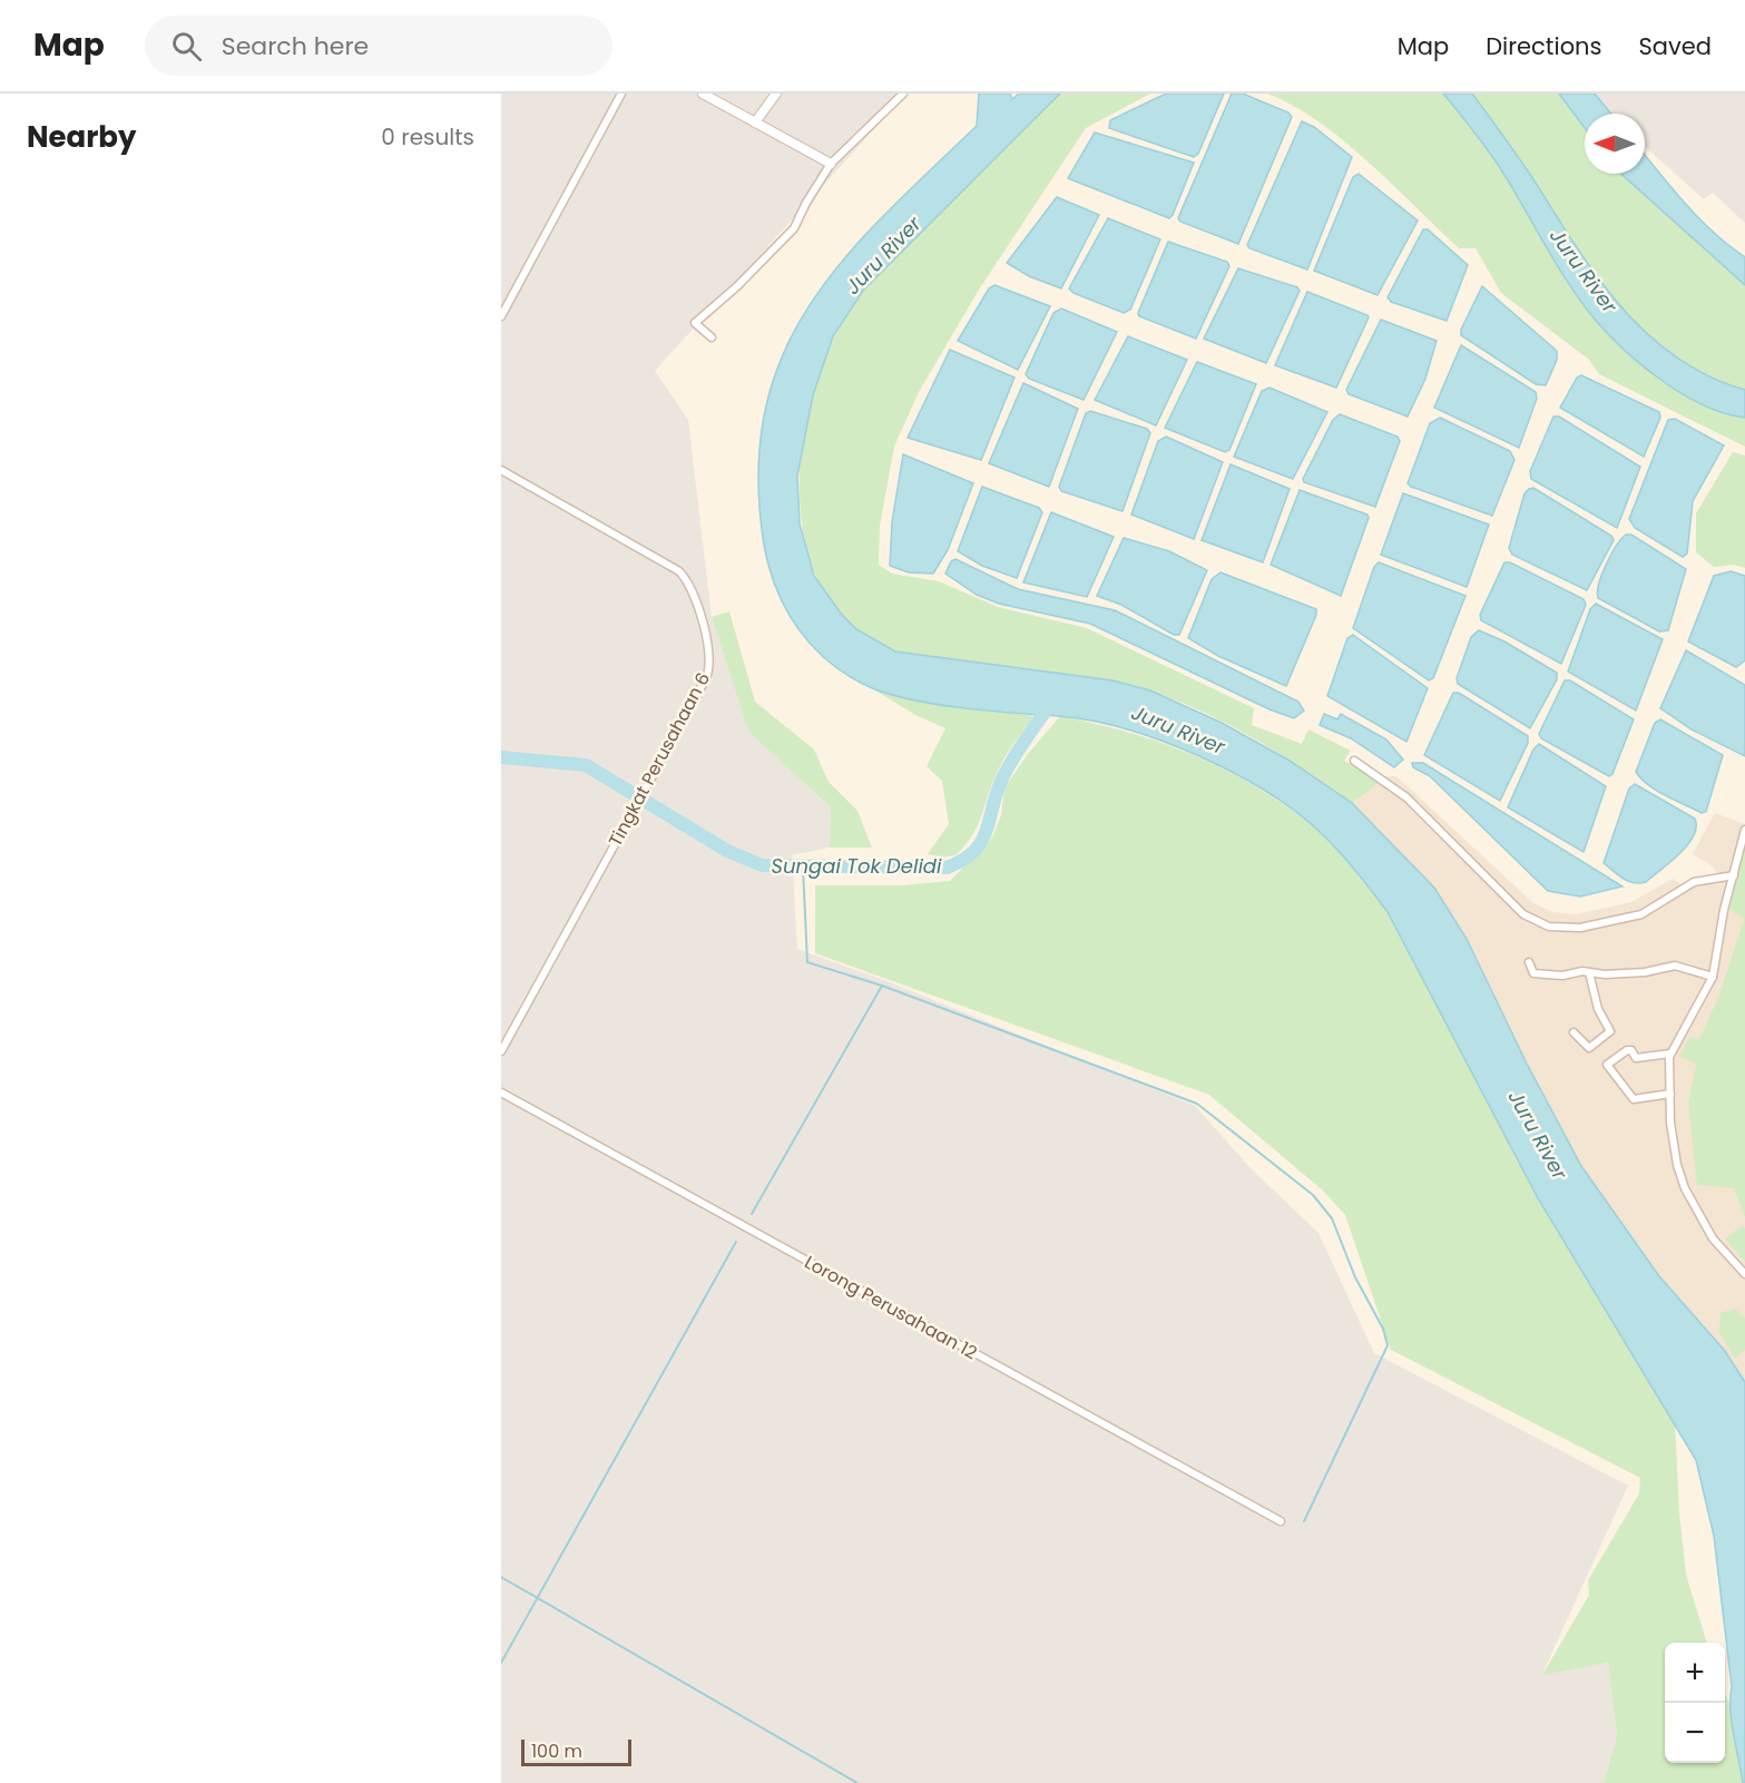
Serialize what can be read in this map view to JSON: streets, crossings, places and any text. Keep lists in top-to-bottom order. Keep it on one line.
{"streets":{"street":["Tingkat Perusahaan 6","Lorong Perusahaan 12"]},"water":["Juru River","Sungai Tok Delidi"],"scale_bar":"100 m","north":"left","page":{"header":"Map","search":"Search here","nav":["Map","Directions","Saved"],"heading":["Nearby","0 results"],"map_buttons":["+","−"],"scale":"100 m"}}
